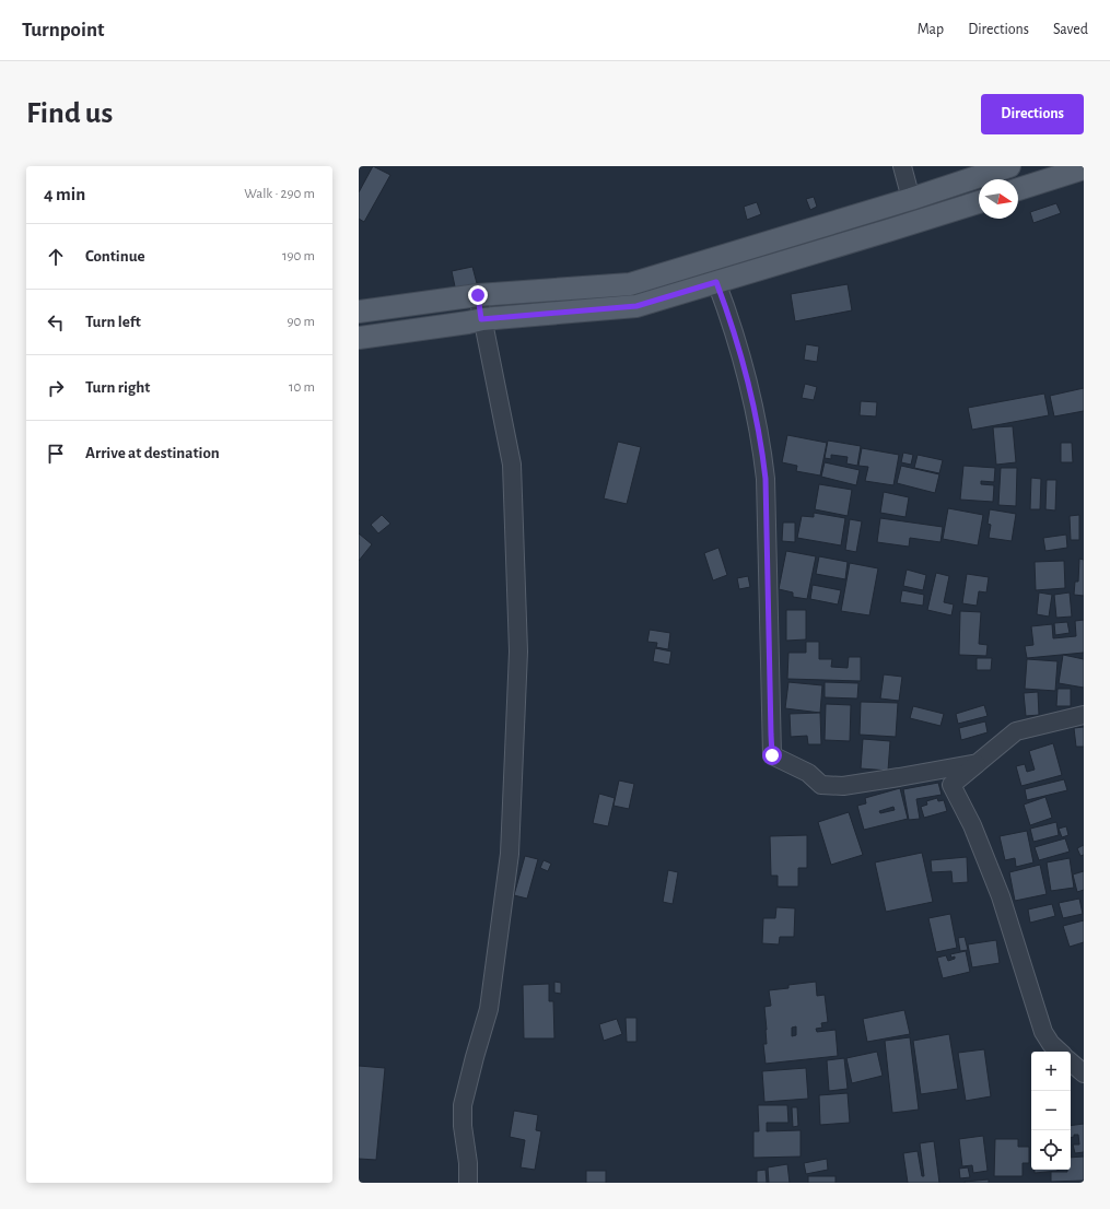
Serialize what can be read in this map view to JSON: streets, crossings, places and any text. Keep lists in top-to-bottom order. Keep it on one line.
{"north":"right","page":{"header":"Turnpoint","nav":["Map","Directions","Saved"],"buttons":"Directions","title":"Find us","heading":["4 min","Walk · 290 m"],"list":[["Continue","190 m"],["Turn left","90 m"],["Turn right","10 m"],"Arrive at destination"],"map_buttons":["+","−"]}}
